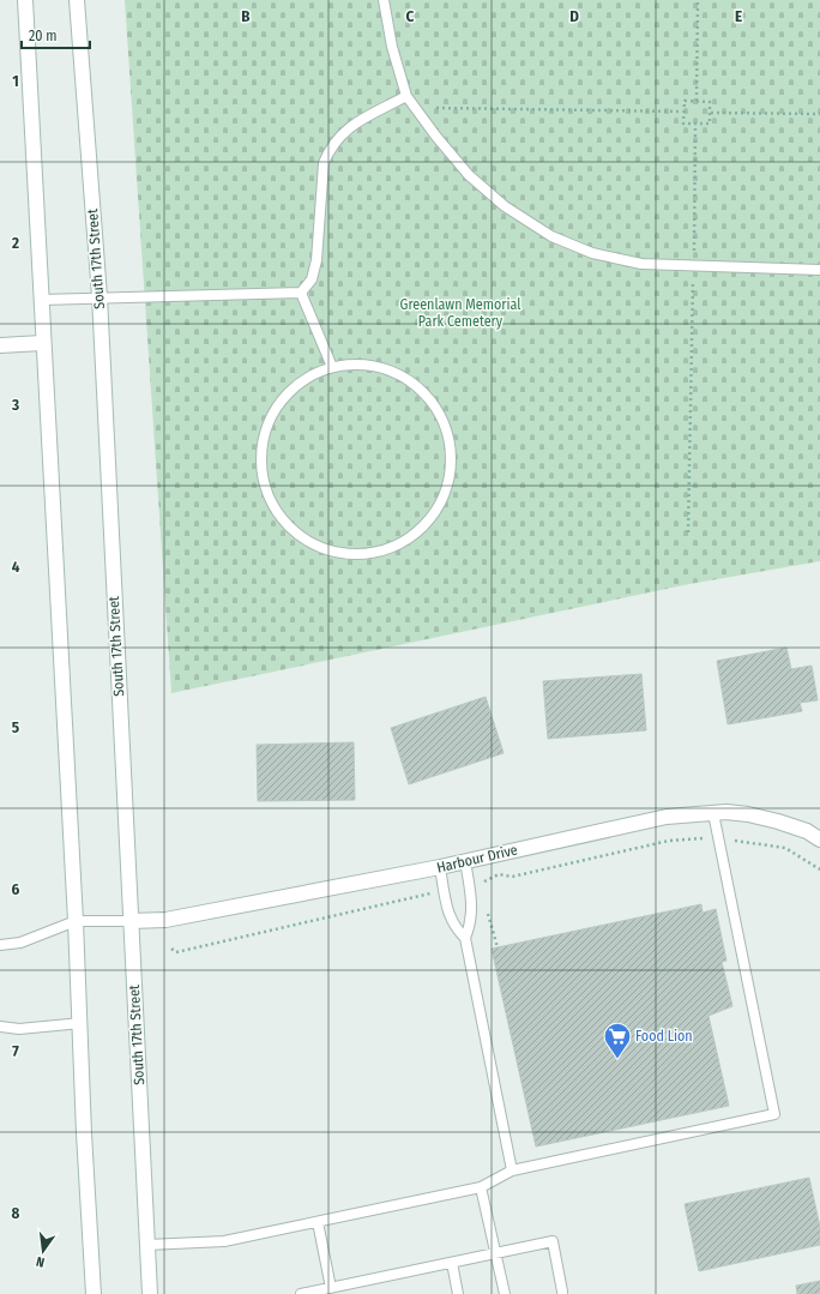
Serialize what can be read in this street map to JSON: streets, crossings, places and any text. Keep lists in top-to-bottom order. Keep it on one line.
{"streets":{"main road":["South 17th Street","Harbour Drive"]},"crossings":[["South 17th Street","Harbour Drive"]],"parks":["Greenlawn Memorial Park Cemetery"],"places":{"supermarket":["Food Lion"]},"scale_bar":"20 m","north":"bottom","grid":{"columns":["B","C","D","E"],"rows":["1","2","3","4","5","6","7","8"]}}
